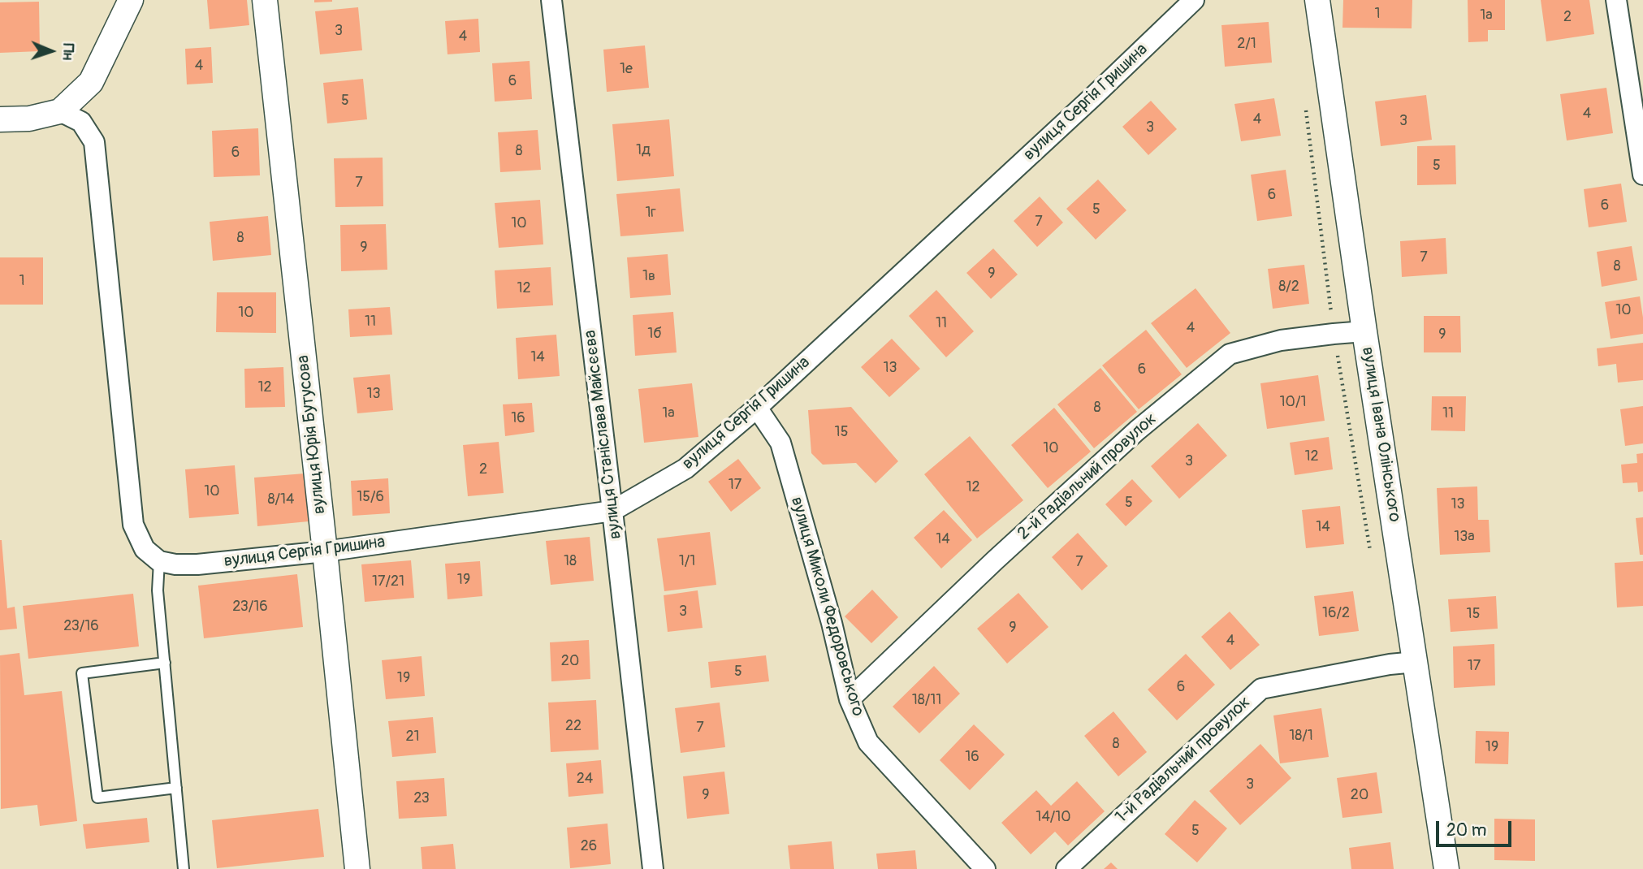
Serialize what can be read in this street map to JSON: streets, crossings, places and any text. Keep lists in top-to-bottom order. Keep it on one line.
{"streets":{"street":["вулиця Сергія Гришина","вулиця Юрія Бутусова","вулиця Станіслава Майсєєва","вулиця Івана Олінського","2-й Радіальний провулок","вулиця Миколи Федоровського","1-й Радіальний провулок"]},"crossings":[["вулиця Сергія Гришина","вулиця Юрія Бутусова"],["вулиця Сергія Гришина","вулиця Станіслава Майсєєва"],["вулиця Сергія Гришина","вулиця Миколи Федоровського"],["вулиця Івана Олінського","2-й Радіальний провулок"],["вулиця Івана Олінського","1-й Радіальний провулок"],["2-й Радіальний провулок","вулиця Миколи Федоровського"]],"house_numbers":["1","1а","2","3","4","2/1","4","1е","6","5","4","4","3","3","1д","8","6","5","7","6","6","5","1г","7","10","8","9","7","8","9","1в","1","8/2","12","10","10","11","11","4","1б","9","14","13","6","12","13","10/1","8","1а","11","16","15","10","12","3","2","17","12","10","15/6","8/14","5","13","14","13а","14","18","1/1","7","19","17/21","23/16","3","16/2","15","23/16","9","4","20","17","5","19","6","18/11","22","7","18/1","21","8","19","16","24","3","9","20","23","14/10","5","26"],"scale_bar":"20 m","north":"right"}
